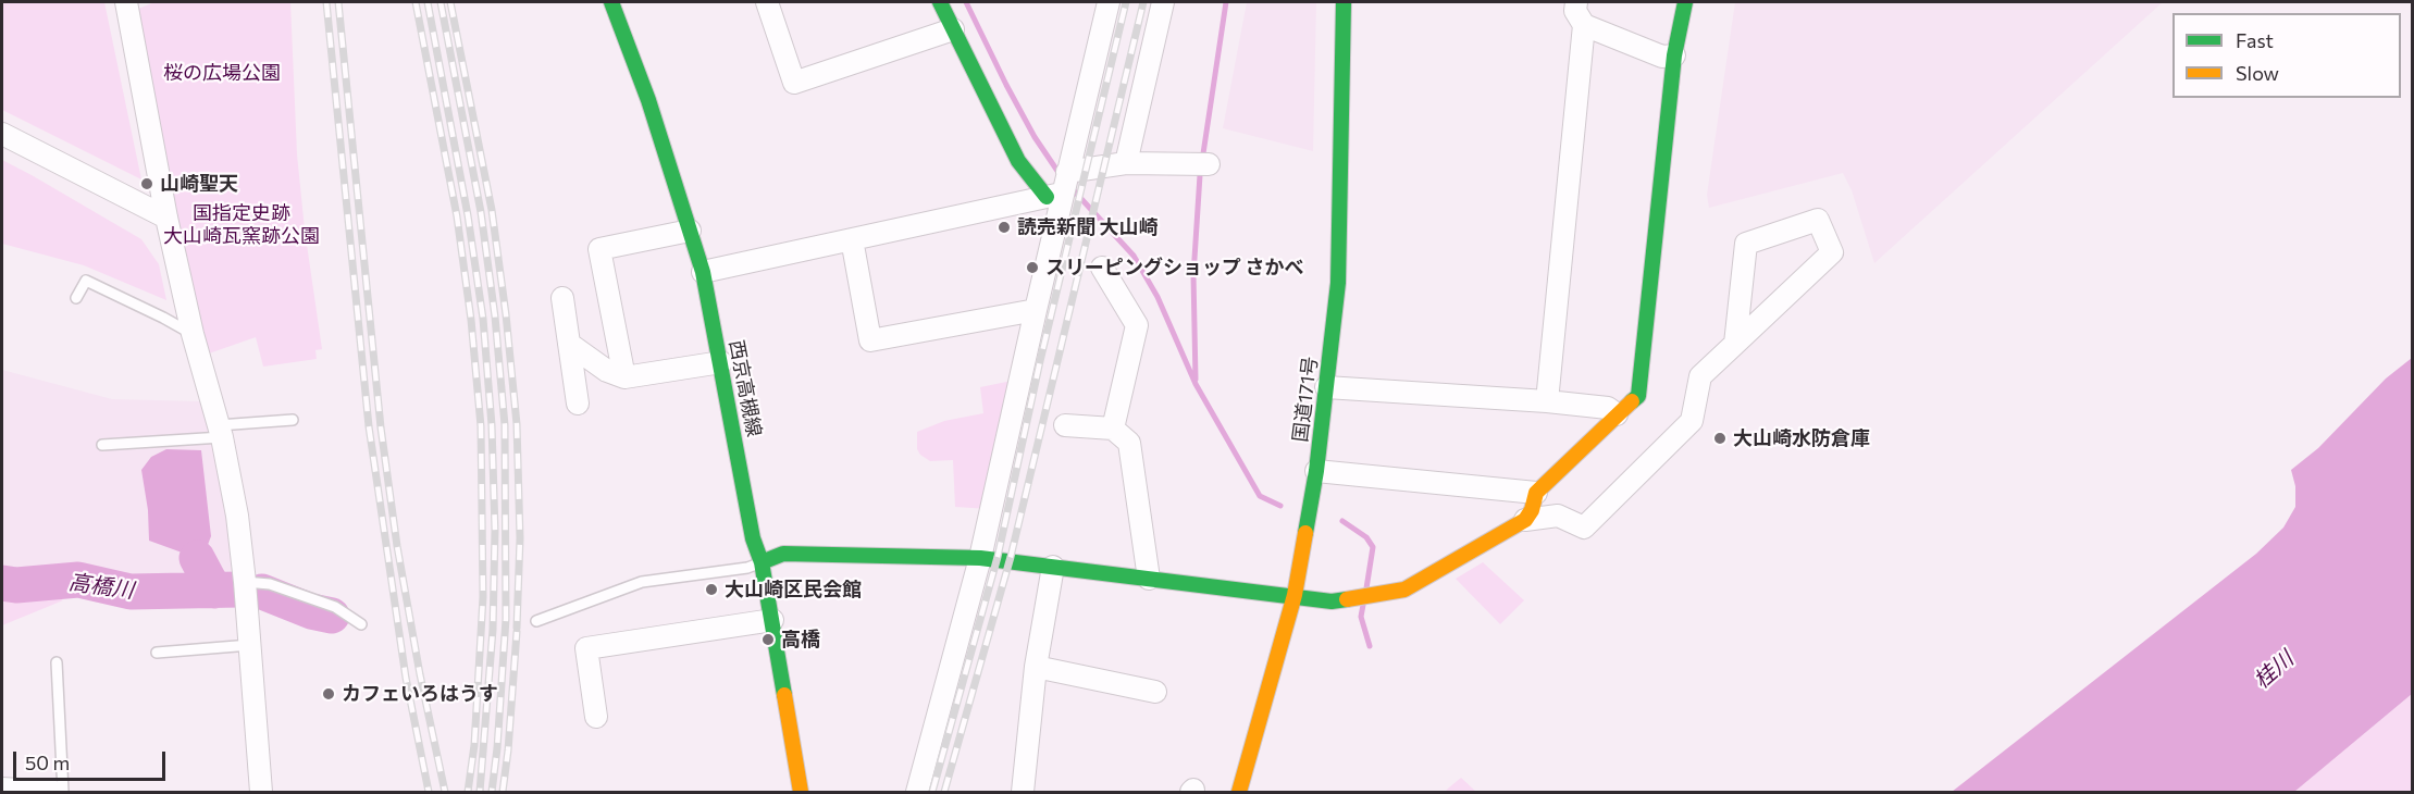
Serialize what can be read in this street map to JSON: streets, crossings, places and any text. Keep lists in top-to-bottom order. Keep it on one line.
{"streets":{"main road":["西京高槻線","国道171号"]},"water":["高橋川","桂川"],"parks":["桜の広場公園","国指定史跡 大山崎瓦窯跡公園"],"places":["山崎聖天","読売新聞 大山崎","スリーピングショップ さかべ","大山崎水防倉庫","大山崎区民会館","高橋","カフェいろはうす"],"legend":["Fast","Slow"],"scale_bar":"50 m"}
